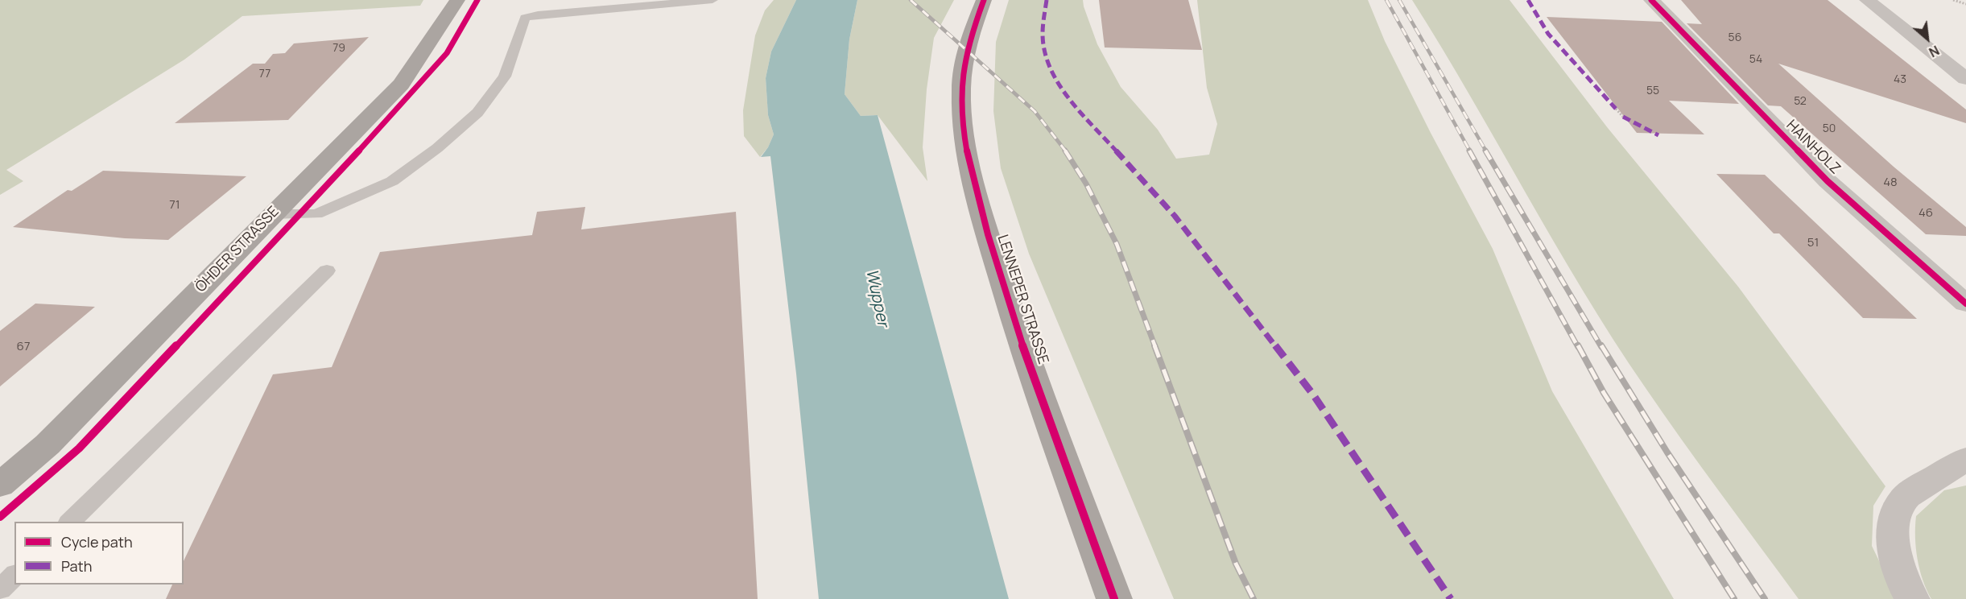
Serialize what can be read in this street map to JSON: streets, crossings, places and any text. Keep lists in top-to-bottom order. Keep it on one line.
{"streets":{"main road":["ÖHDER STRASSE","LENNEPER STRASSE"],"street":["HAINHOLZ"]},"water":["Wupper"],"house_numbers":["56","79","54","77","43","55","52","50","48","71","46","51","67"],"legend":["Cycle path","Path"],"north":"bottom right"}
